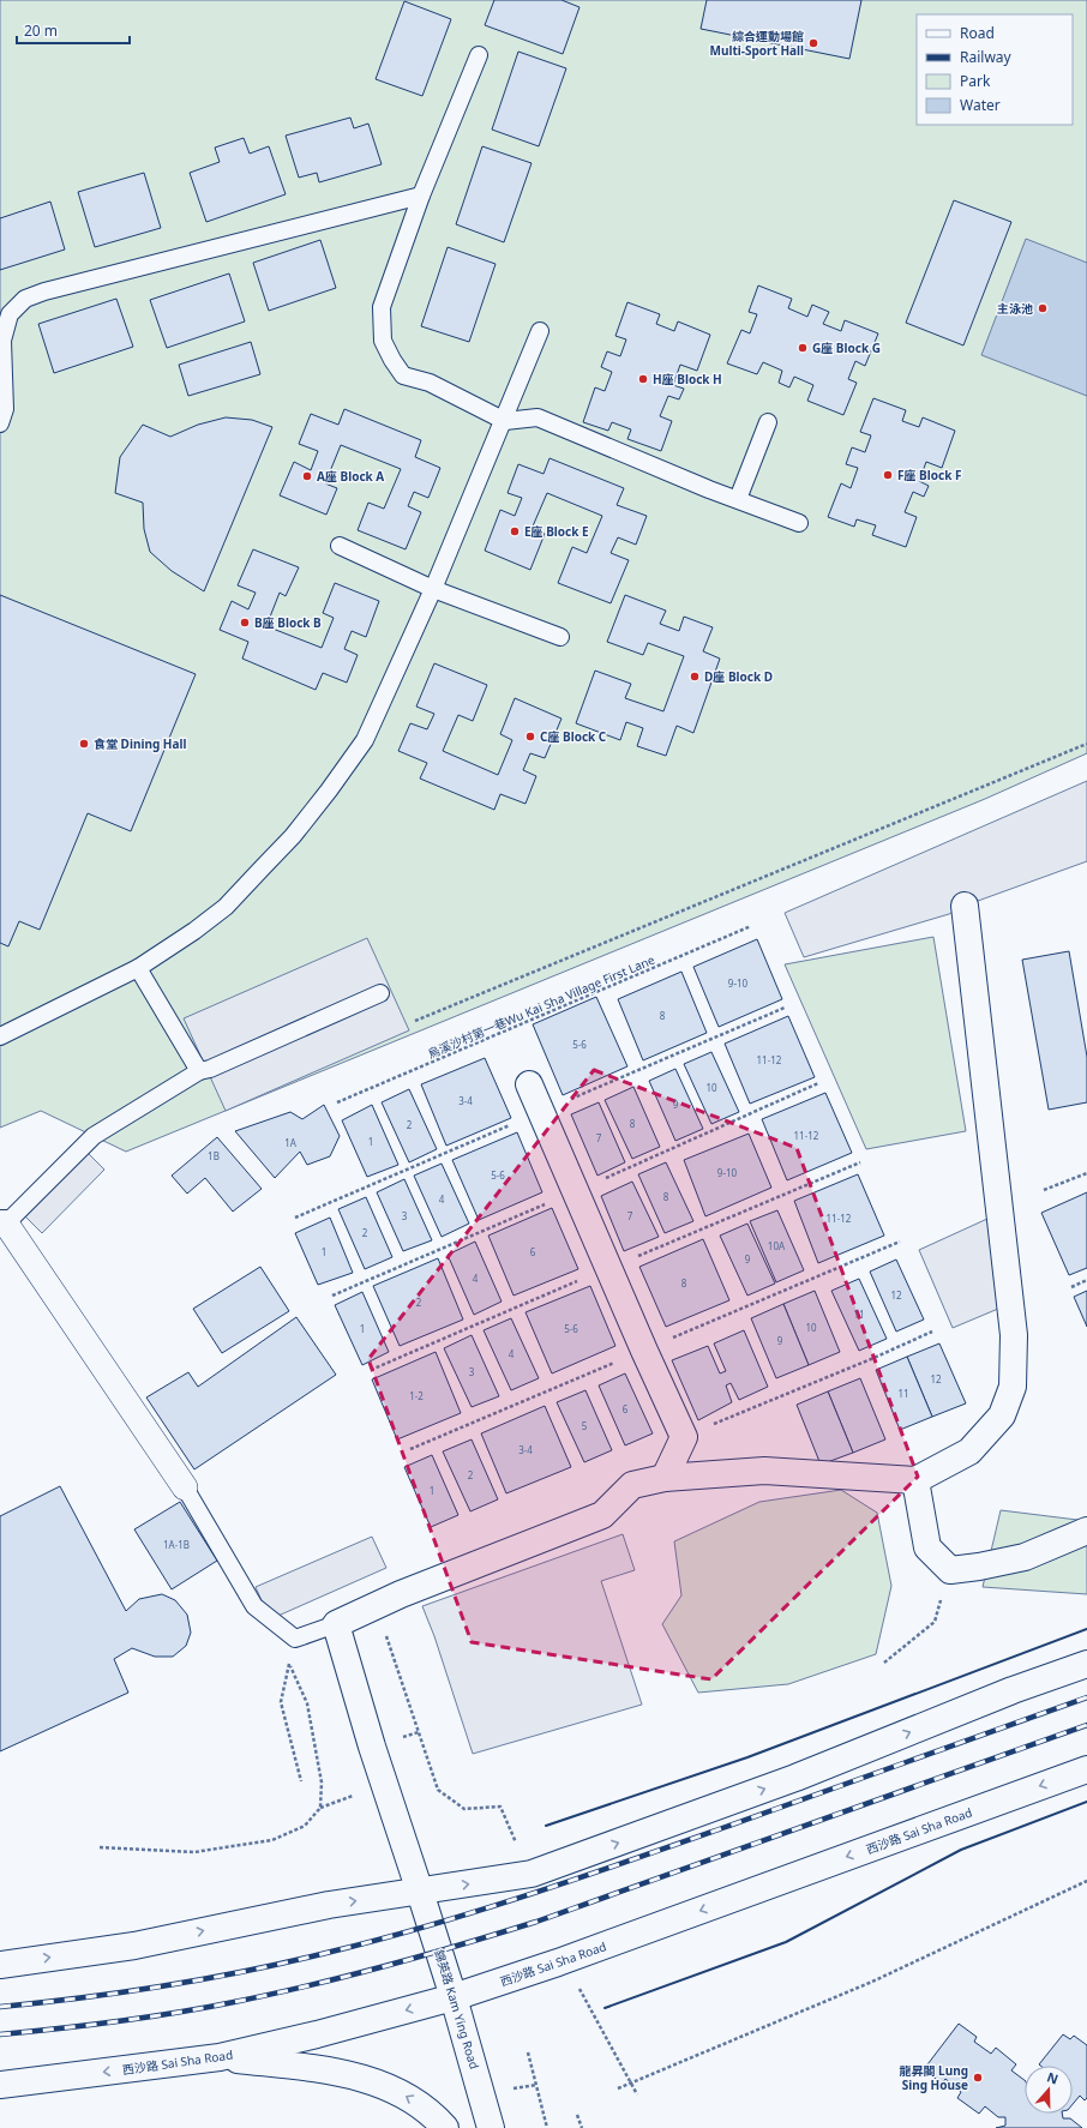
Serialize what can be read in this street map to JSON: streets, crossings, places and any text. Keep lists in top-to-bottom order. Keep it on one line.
{"streets":{"main road":["西沙路 Sai Sha Road","錦英路 Kam Ying Road"],"path":["烏溪沙村第一巷Wu Kai Sha Village First Lane"]},"crossings":[["西沙路 Sai Sha Road","錦英路 Kam Ying Road"]],"places":["綜合運動場館 Multi-Sport Hall","主泳池","G座 Block G","H座 Block H","F座 Block F","A座 Block A","E座 Block E","B座 Block B","D座 Block D","C座 Block C","食堂 Dining Hall","龍昇閣 Lung Sing House"],"house_numbers":["9-10","8","5-6","11-12","10","3-4","9","8","2","11-12","7","1","1A","1B","9-10","5-6","8","4","3","7","11-12","2","10A","1","6","9","4","8","12","2","11","10","1","5-6","9","4","3","12","11","1-2","6","5","3-4","2","1","1A-1B"],"legend":["Road","Railway","Park","Water"],"scale_bar":"20 m","north":"top"}
